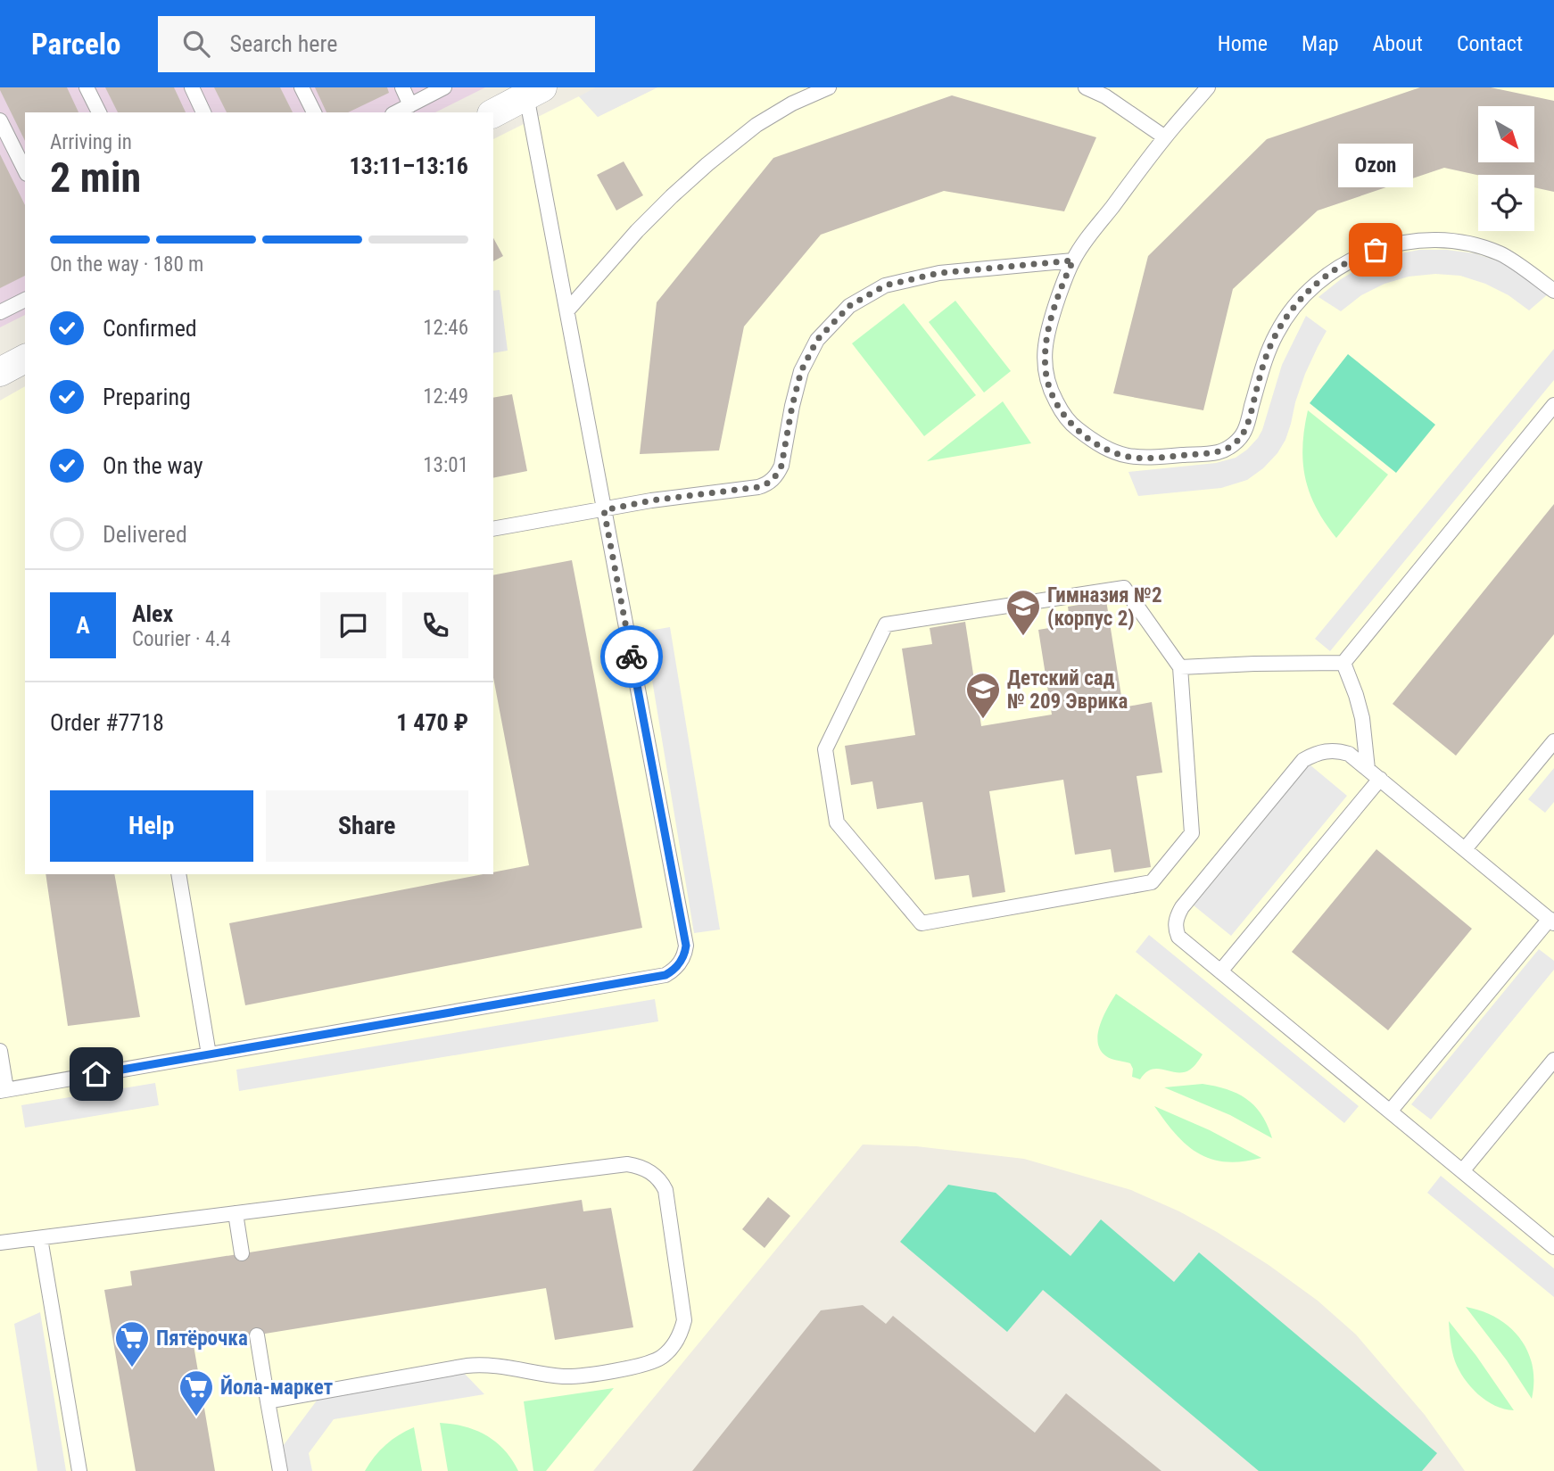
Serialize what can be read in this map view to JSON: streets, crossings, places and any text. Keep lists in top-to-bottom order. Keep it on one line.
{"places":{"other":["Ozon"],"school or university":["Гимназия №2 (корпус 2)","Детский сад № 209 Эврика"],"supermarket":["Пятёрочка","Йола-маркет"]},"north":"bottom right","page":{"header":"Parcelo","search":"Search here","nav":["Home","Map","About","Contact"],"heading":["2 min","Arriving in","13:11–13:16"],"panel":["Alex","Courier · 4.4","Order #7718","1 470 ₽"],"bubble":"Ozon","bar":"On the way · 180 m","list":[["Confirmed","12:46"],["Preparing","12:49"],["On the way","13:01"],"Delivered"],"round":"A","buttons":["Help","Share"]}}
